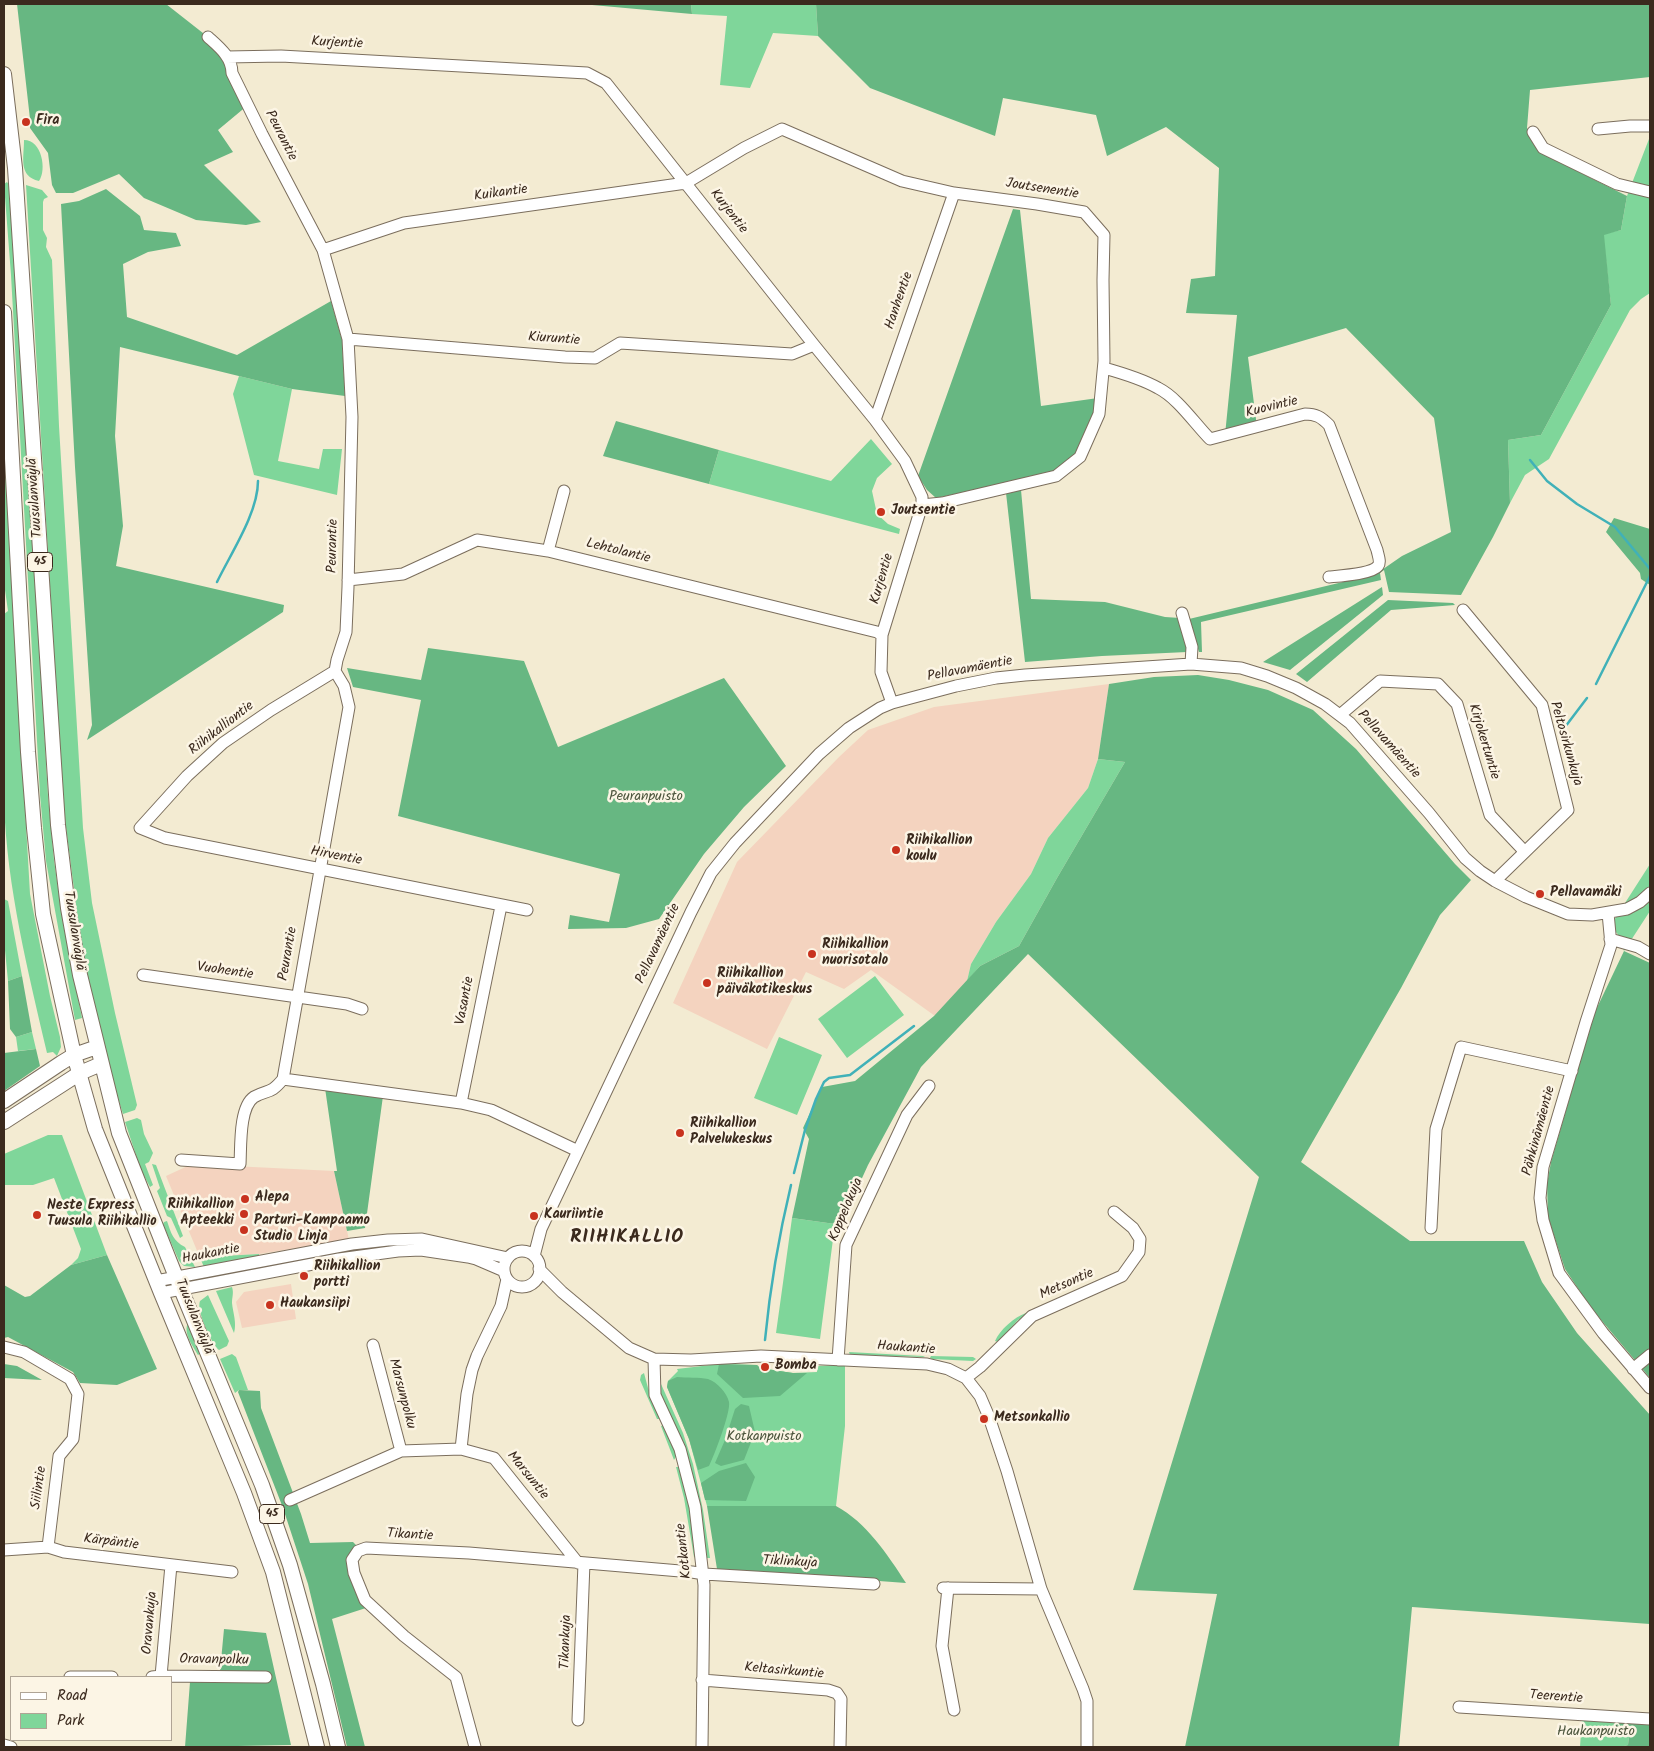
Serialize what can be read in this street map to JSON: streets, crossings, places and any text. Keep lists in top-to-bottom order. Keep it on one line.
{"streets":{"main road":["Tuusulanväylä","45"],"street":["Kurjentie","Peurantie","Joutsenentie","Kuikantie","Hanhentie","Kiuruntie","Kuovintie","Lehtolantie","Pellavamäentie","Riihikalliontie","Kirjokertuntie","Peltosirkunkuja","Hirventie","Vuohentie","Vasantie","Pähkinämäentie","Koppelokuja","Haukantie","Metsontie","Marsunpolku","Marsuntie","Siilintie","Tikantie","Kärpäntie","Kotkantie","Tiklinkuja","Oravankuja","Tikankuja","Oravanpolku","Keltasirkuntie","Teerentie"]},"crossings":[["Kurjentie","Peurantie"],["Kurjentie","Joutsenentie"],["Kurjentie","Kuikantie"],["Kurjentie","Hanhentie"],["Kurjentie","Kiuruntie"],["Kurjentie","Lehtolantie"],["Kurjentie","Pellavamäentie"],["Peurantie","Kuikantie"],["Peurantie","Kiuruntie"],["Peurantie","Lehtolantie"],["Peurantie","Riihikalliontie"],["Peurantie","Hirventie"],["Peurantie","Vuohentie"],["Joutsenentie","Kuikantie"],["Joutsenentie","Hanhentie"],["Joutsenentie","Kuovintie"],["Tuusulanväylä","Haukantie"],["Pellavamäentie","Kirjokertuntie"],["Pellavamäentie","Peltosirkunkuja"],["Pellavamäentie","Pähkinämäentie"],["Pellavamäentie","Haukantie"],["Riihikalliontie","Hirventie"],["Kirjokertuntie","Peltosirkunkuja"],["Hirventie","Vasantie"],["Koppelokuja","Haukantie"],["Haukantie","Metsontie"],["Haukantie","Kotkantie"],["Marsunpolku","Marsuntie"],["Marsuntie","Tikantie"],["Marsuntie","Tikankuja"],["Siilintie","Kärpäntie"],["Tikantie","Kotkantie"],["Tikantie","Tiklinkuja"],["Tikantie","Tikankuja"],["Kärpäntie","Oravankuja"],["Kotkantie","Tiklinkuja"],["Kotkantie","Keltasirkuntie"]],"districts":["RIIHIKALLIO"],"parks":["Peuranpuisto","Kotkanpuisto","Haukanpuisto"],"places":["Fira","Joutsentie","Riihikallion koulu","Pellavamäki","Riihikallion nuorisotalo","Riihikallion päiväkotikeskus","Riihikallion Palvelukeskus","Alepa","Riihikallion Apteekki","Neste Express Tuusula Riihikallio","Kauriintie","Parturi-Kampaamo Studio Linja","Riihikallion portti","Haukansiipi","Bomba","Metsonkallio"],"legend":["Road","Park"]}
